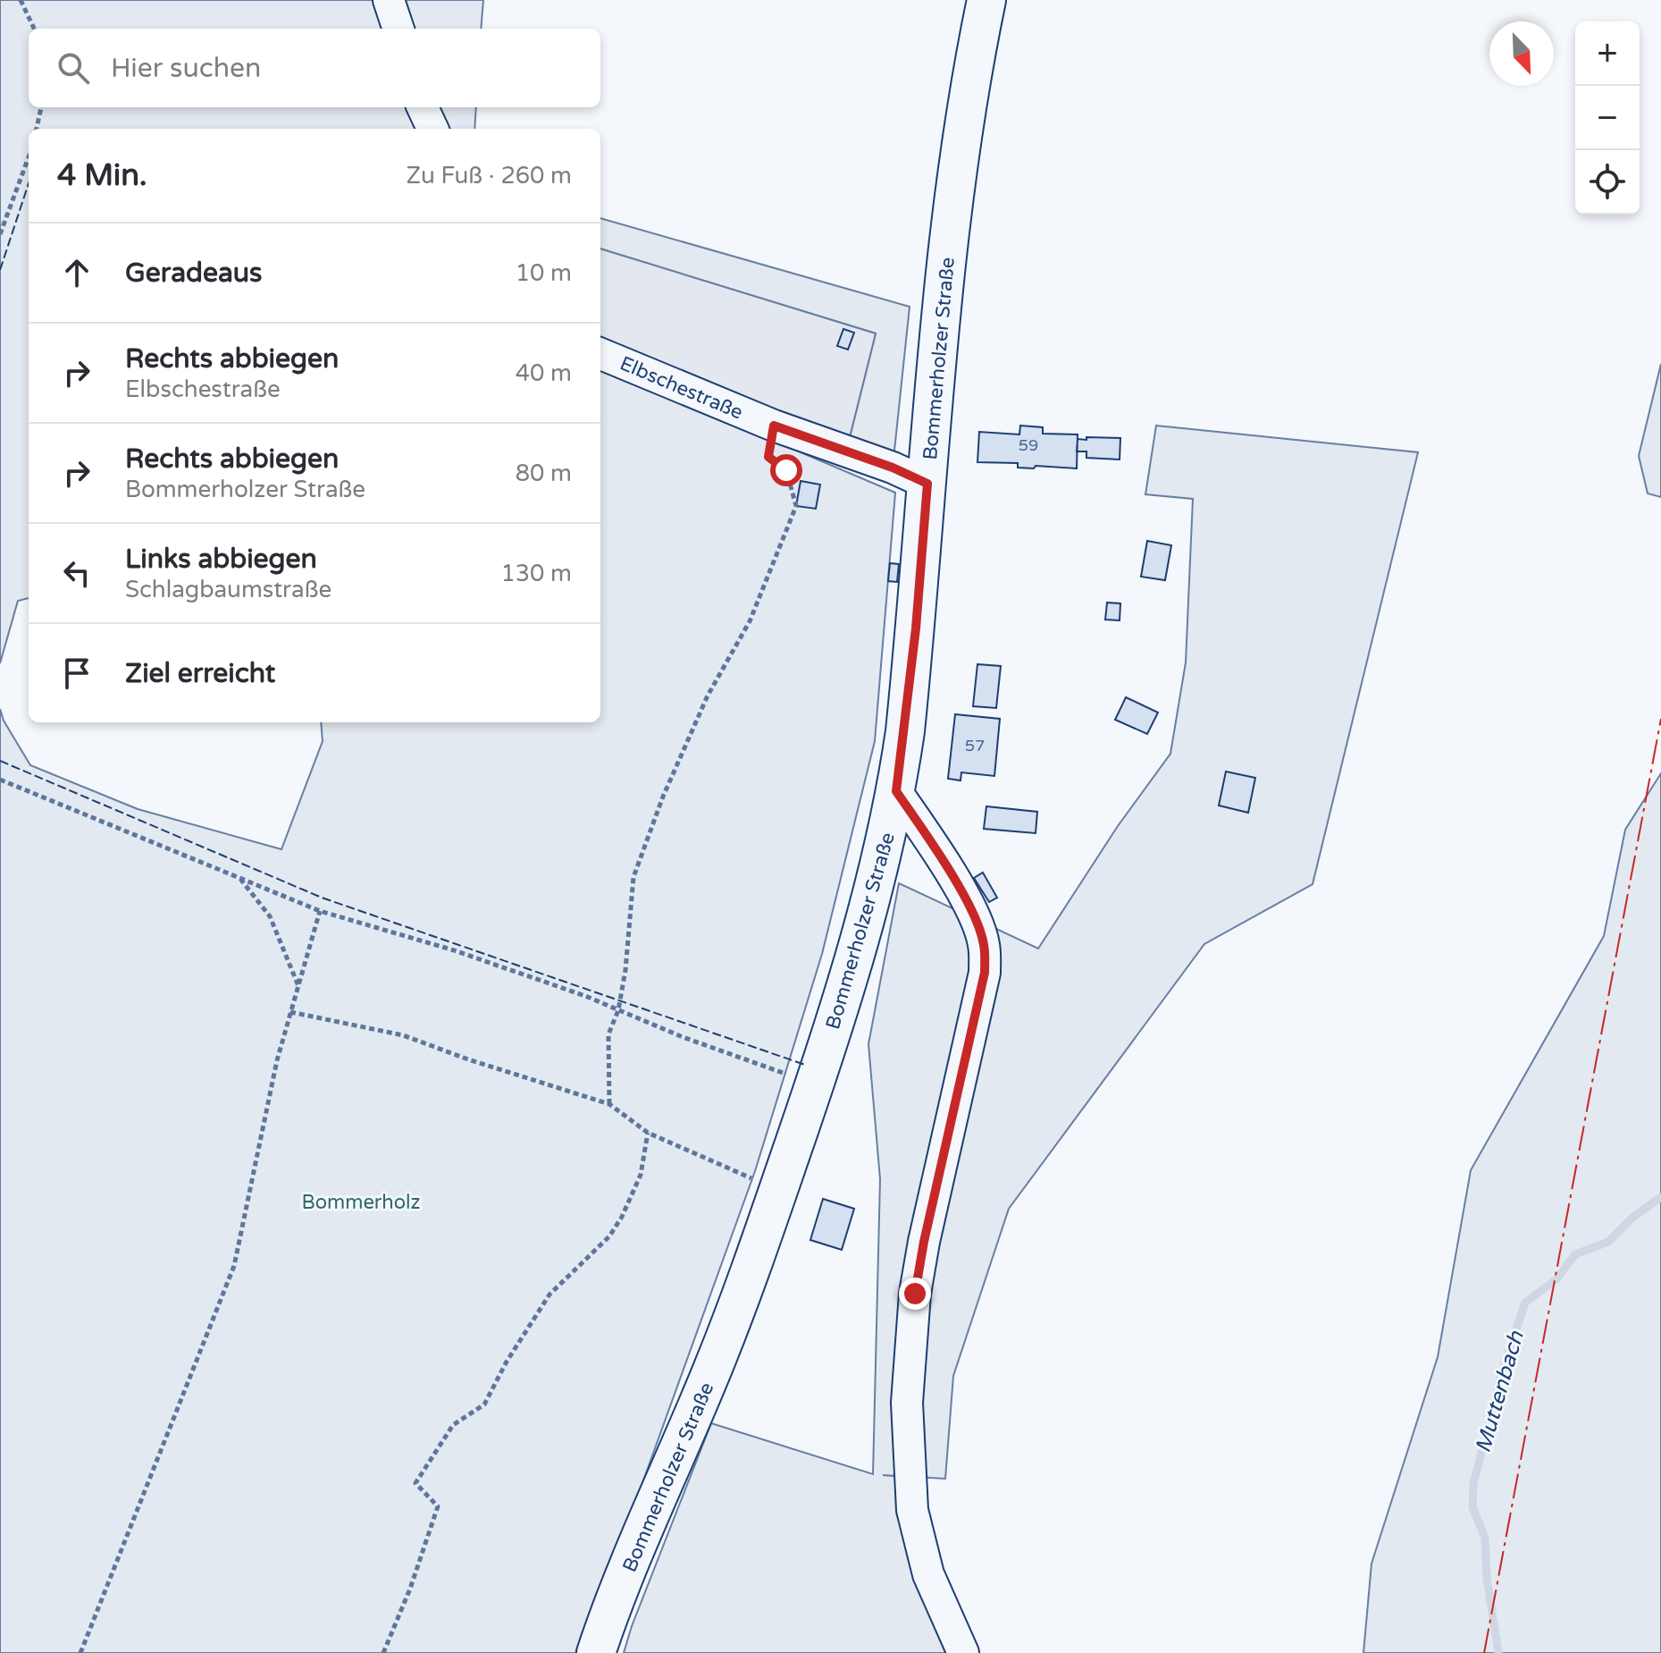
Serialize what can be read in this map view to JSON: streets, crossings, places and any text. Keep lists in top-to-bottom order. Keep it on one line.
{"streets":{"main road":["Bommerholzer Straße"],"street":["Elbschestraße"]},"crossings":[["Bommerholzer Straße","Elbschestraße"]],"water":["Muttenbach"],"parks":["Bommerholz"],"house_numbers":["59","57"],"north":"bottom right","page":{"map_buttons":["+","−"],"search":"Hier suchen","heading":["4 Min.","Zu Fuß · 260 m"],"list":[["Geradeaus","10 m"],["Rechts abbiegen","Elbschestraße","40 m"],["Rechts abbiegen","Bommerholzer Straße","80 m"],["Links abbiegen","Schlagbaumstraße","130 m"],"Ziel erreicht"]}}
